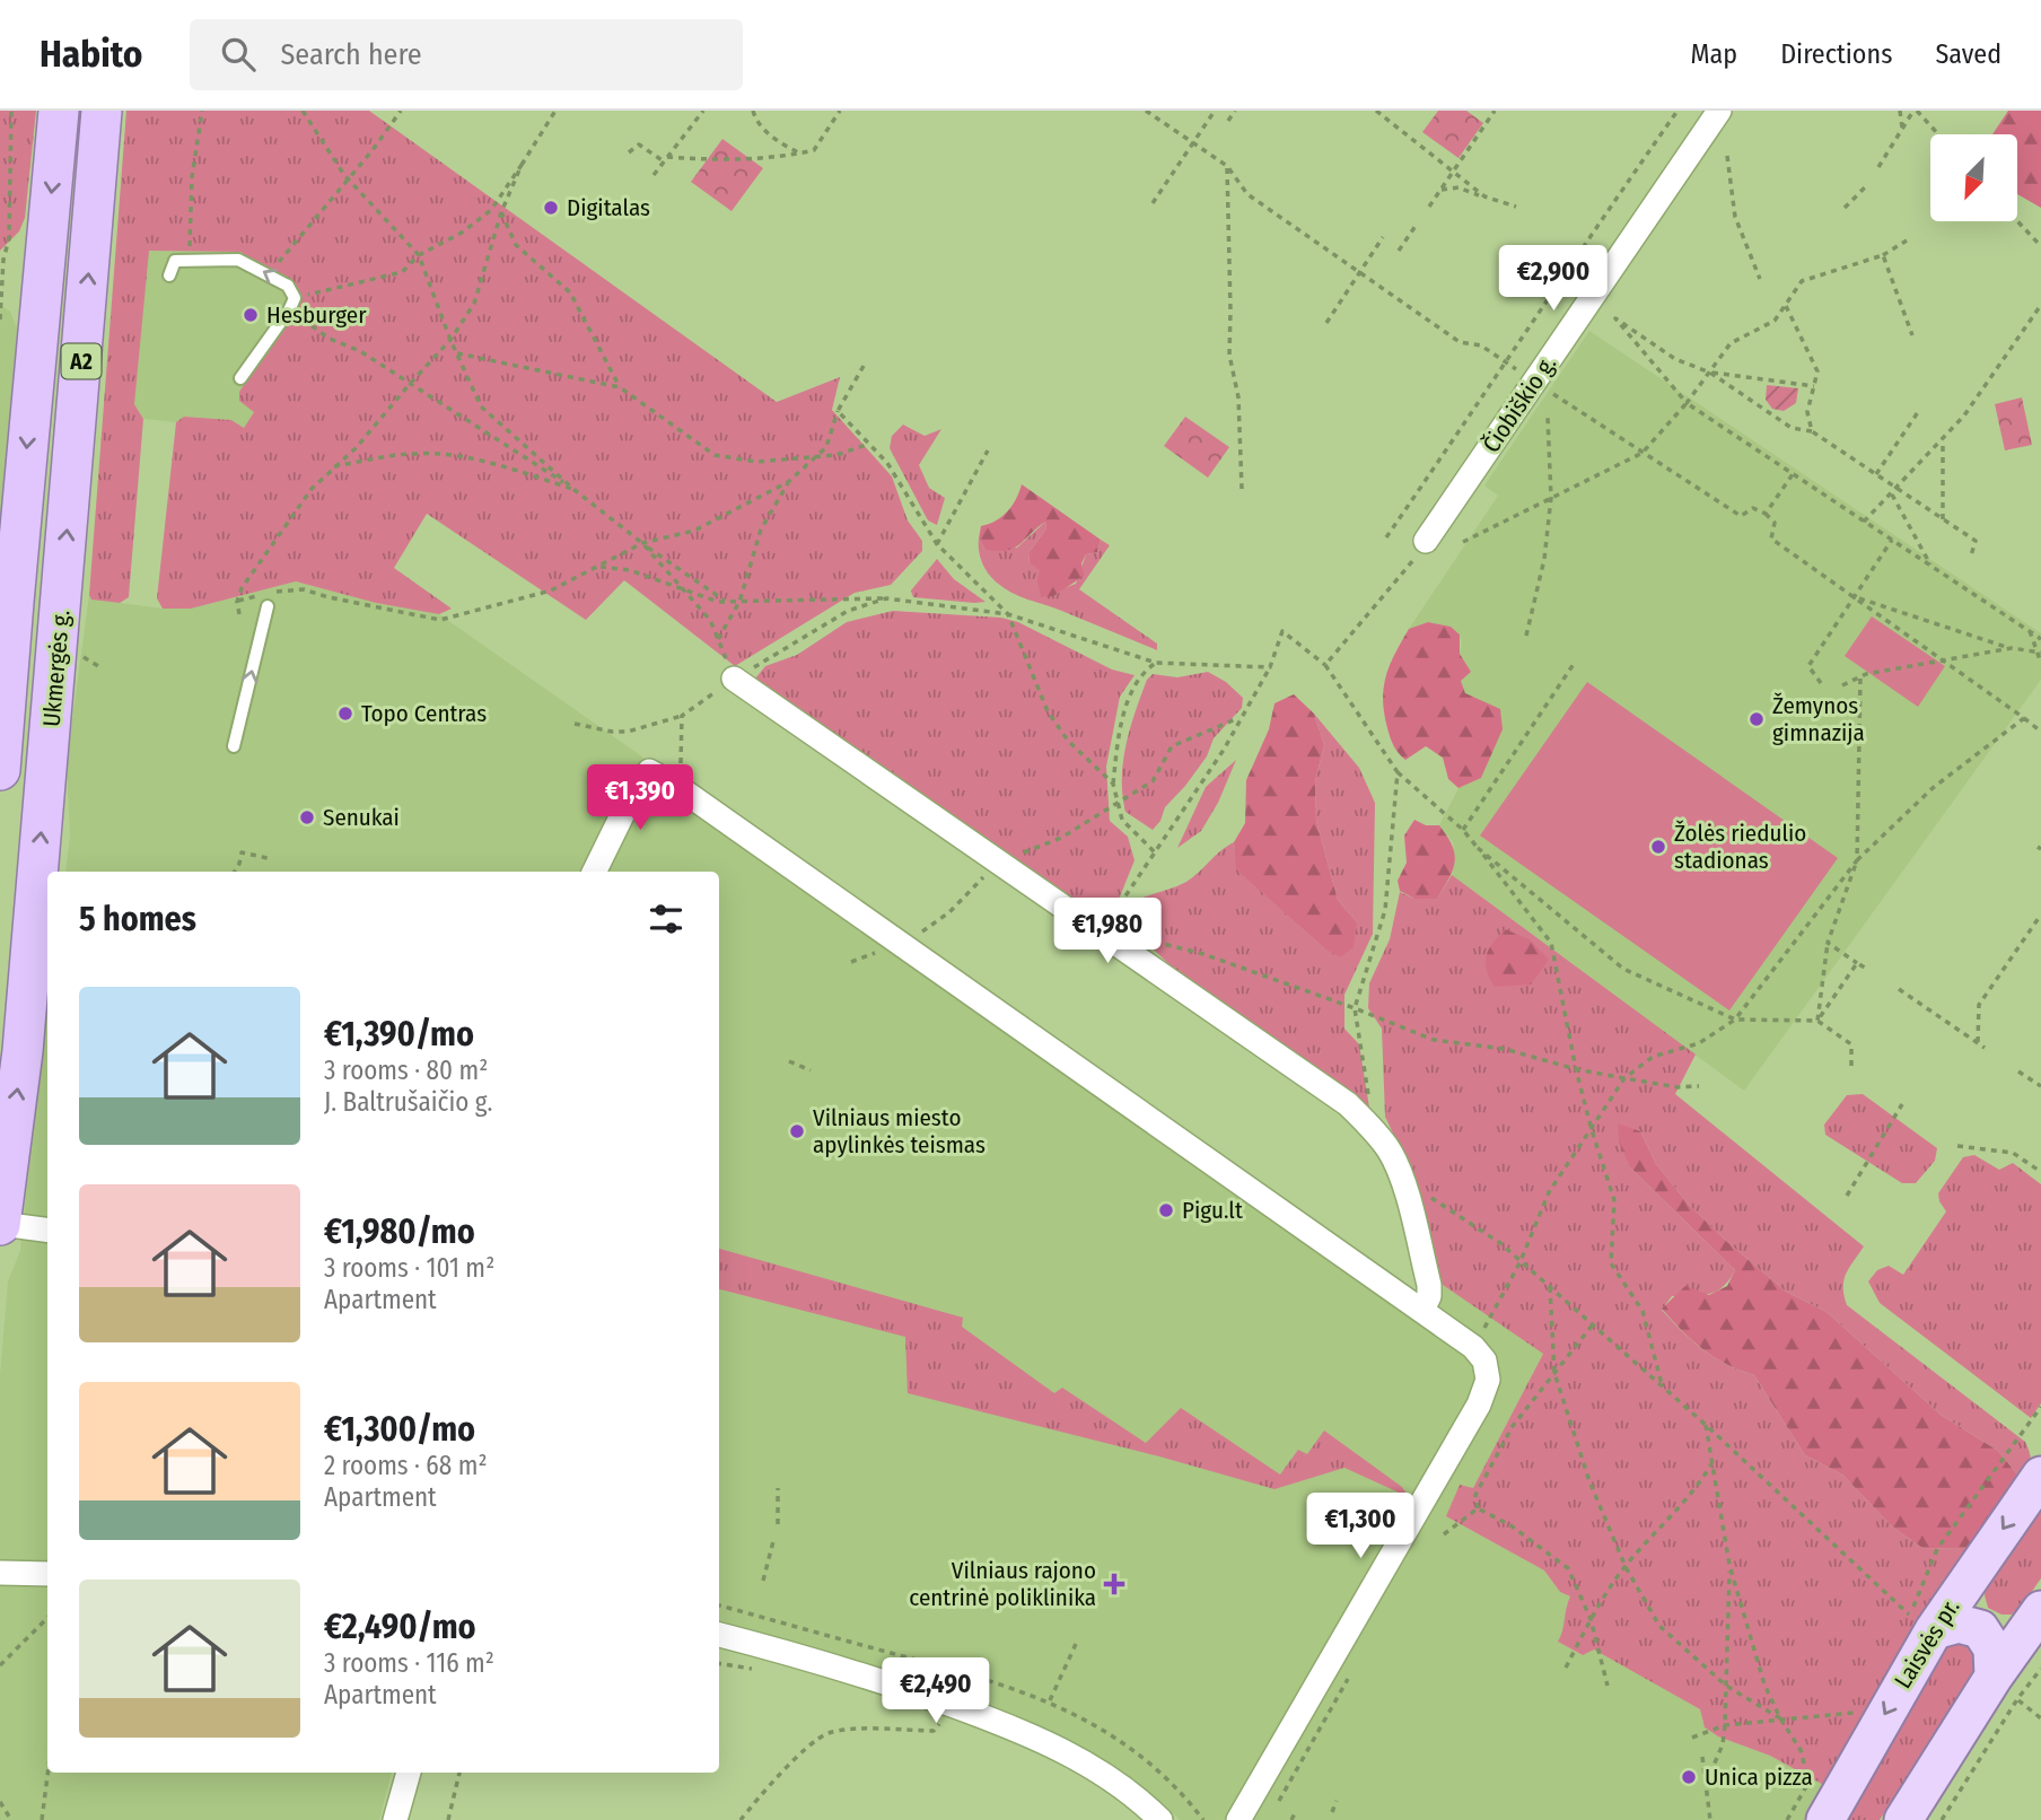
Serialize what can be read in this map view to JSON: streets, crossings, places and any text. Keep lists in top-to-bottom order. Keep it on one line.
{"streets":{"highway":["A2","Ukmergės g."],"main road":["Laisvės pr."],"street":["Čiobiškio g."]},"places":{"other":["Digitalas","Hesburger","Topo Centras","Žemynos gimnazija","Senukai","Žolės riedulio stadionas","Vilniaus miesto apylinkės teismas","Pigu.lt","Unica pizza"],"health":["Vilniaus rajono centrinė poliklinika"]},"north":"bottom left","page":{"header":"Habito","search":"Search here","nav":["Map","Directions","Saved"],"price":["€2,900","€1,390","€1,980","€1,300","€2,490"],"heading":"5 homes","list":[{"name":"€1,390/mo","note":"3 rooms · 80 m² · J. Baltrušaičio g."},{"name":"€1,980/mo","note":"3 rooms · 101 m² · Apartment"},{"name":"€1,300/mo","note":"2 rooms · 68 m² · Apartment"},{"name":"€2,490/mo","note":"3 rooms · 116 m² · Apartment"}]}}
